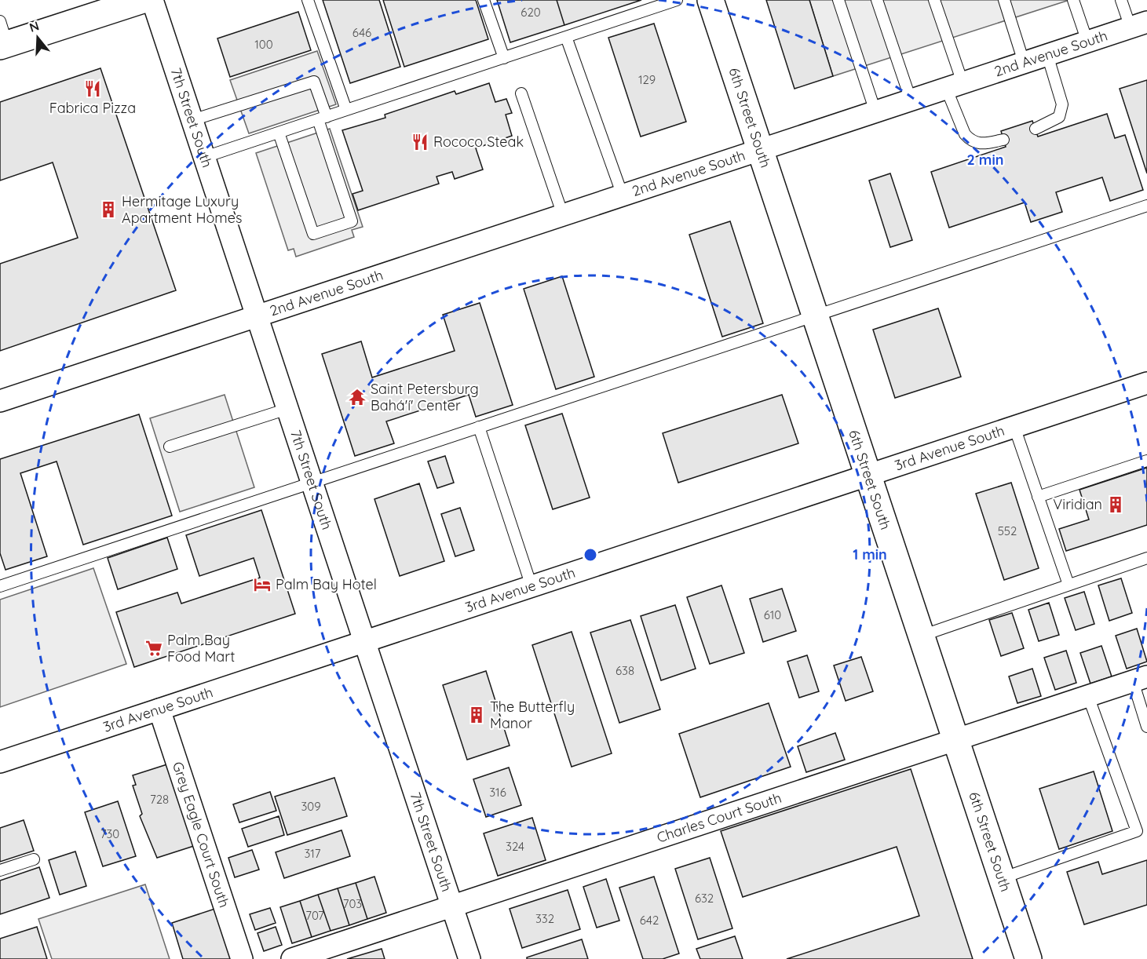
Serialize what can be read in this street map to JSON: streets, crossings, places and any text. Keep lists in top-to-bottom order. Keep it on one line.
{"streets":{"street":["2nd Avenue South","7th Street South","6th Street South","3rd Avenue South","Charles Court South","Grey Eagle Court South"]},"crossings":[["2nd Avenue South","7th Street South"],["2nd Avenue South","6th Street South"],["7th Street South","3rd Avenue South"],["7th Street South","Charles Court South"],["6th Street South","3rd Avenue South"],["6th Street South","Charles Court South"],["3rd Avenue South","Grey Eagle Court South"]],"places":{"restaurant":["Fabrica Pizza","Rococo Steak"],"building":["Hermitage Luxury Apartment Homes","Viridian","The Butterfly Manor"],"temple":["Saint Petersburg Bahá'í' Center"],"hotel":["Palm Bay Hotel"],"supermarket":["Palm Bay Food Mart"]},"house_numbers":["620","646","100","129","552","610","638","316","728","309","730","324","317","632","703","707","332","642"],"north":"top","rings":["2 min","1 min"]}
